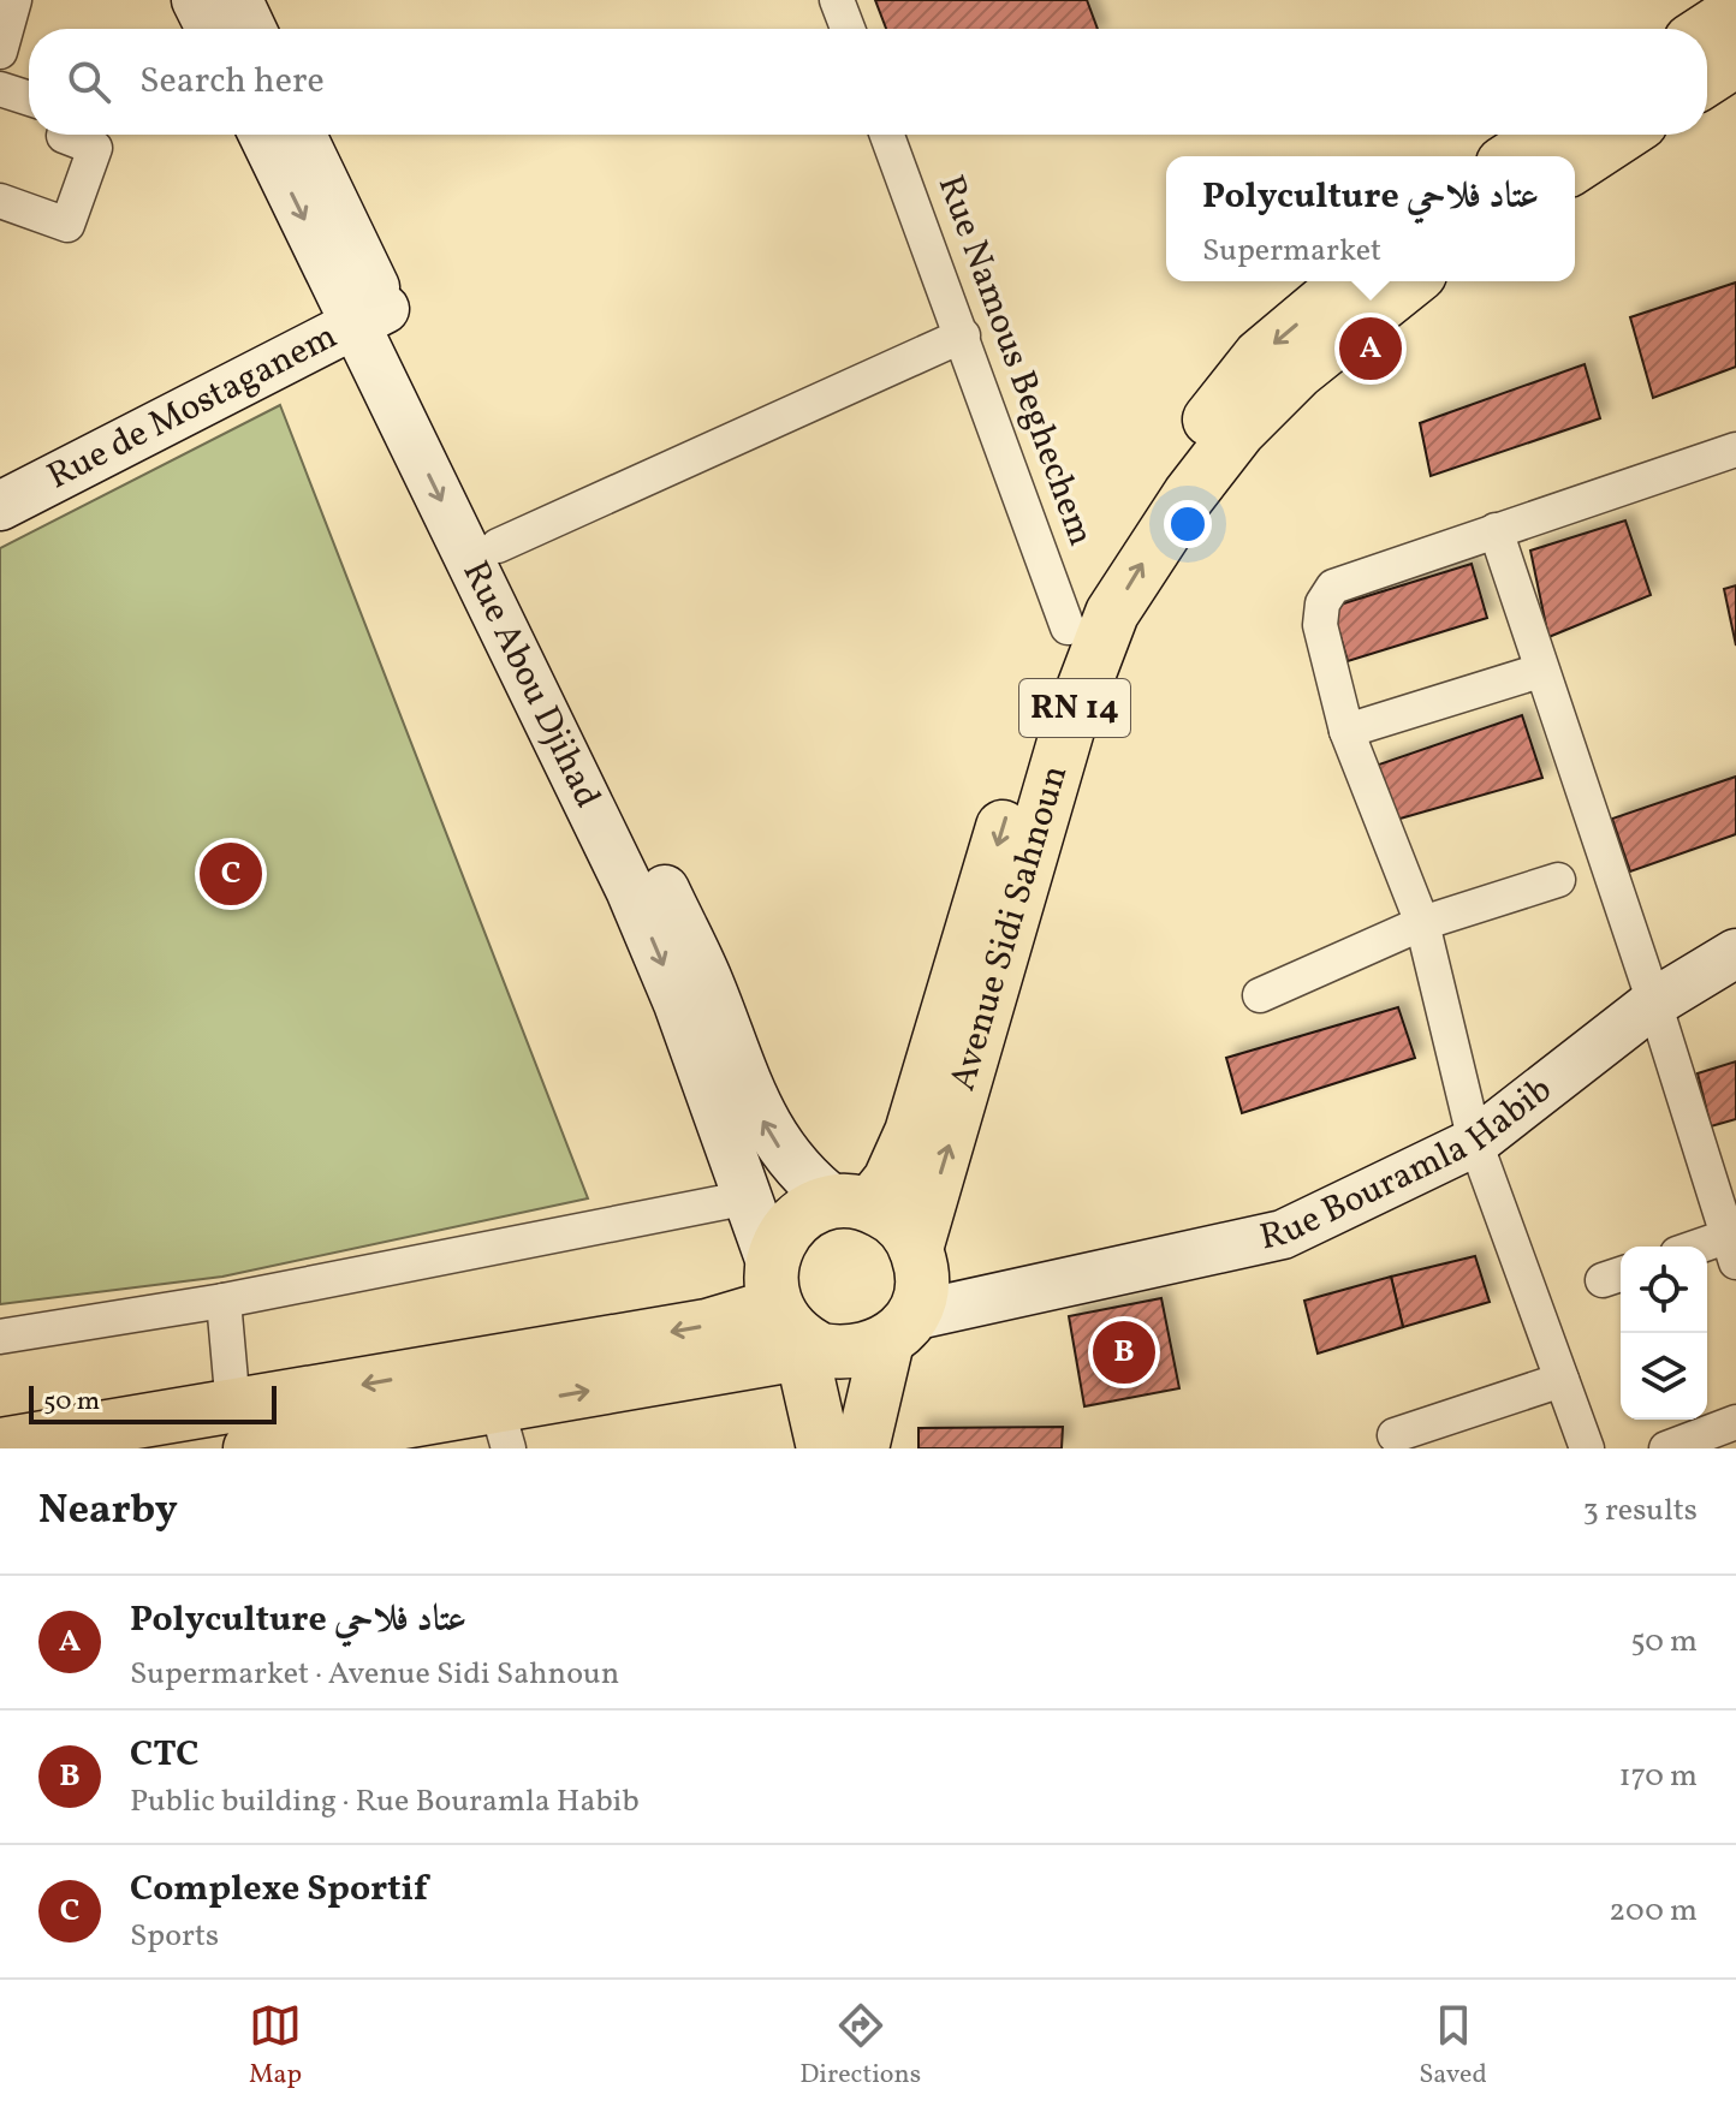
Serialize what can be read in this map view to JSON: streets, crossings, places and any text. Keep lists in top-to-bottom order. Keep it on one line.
{"streets":{"main road":["Rue de Mostaganem","Rue Abou Djihad","RN 14","Avenue Sidi Sahnoun","Rue Bouramla Habib"],"street":["Rue Namous Beghechem"]},"crossings":[["Rue Namous Beghechem","Avenue Sidi Sahnoun"],["Rue de Mostaganem","Rue Abou Djihad"],["Rue Abou Djihad","Avenue Sidi Sahnoun"],["Rue Abou Djihad","Rue Bouramla Habib"],["Avenue Sidi Sahnoun","Rue Bouramla Habib"]],"scale_bar":"50 m","page":{"search":"Search here","popup":["Polyculture عتاد فلاحي","Supermarket"],"pins":["A","C","B"],"scale":"50 m","heading":["Nearby","3 results"],"list":[{"mark":"A","name":"Polyculture عتاد فلاحي","note":"Supermarket · Avenue Sidi Sahnoun","value":"50 m"},{"mark":"B","name":"CTC","note":"Public building · Rue Bouramla Habib","value":"170 m"},{"mark":"C","name":"Complexe Sportif","note":"Sports","value":"200 m"}],"nav":["Map","Directions","Saved"]}}
